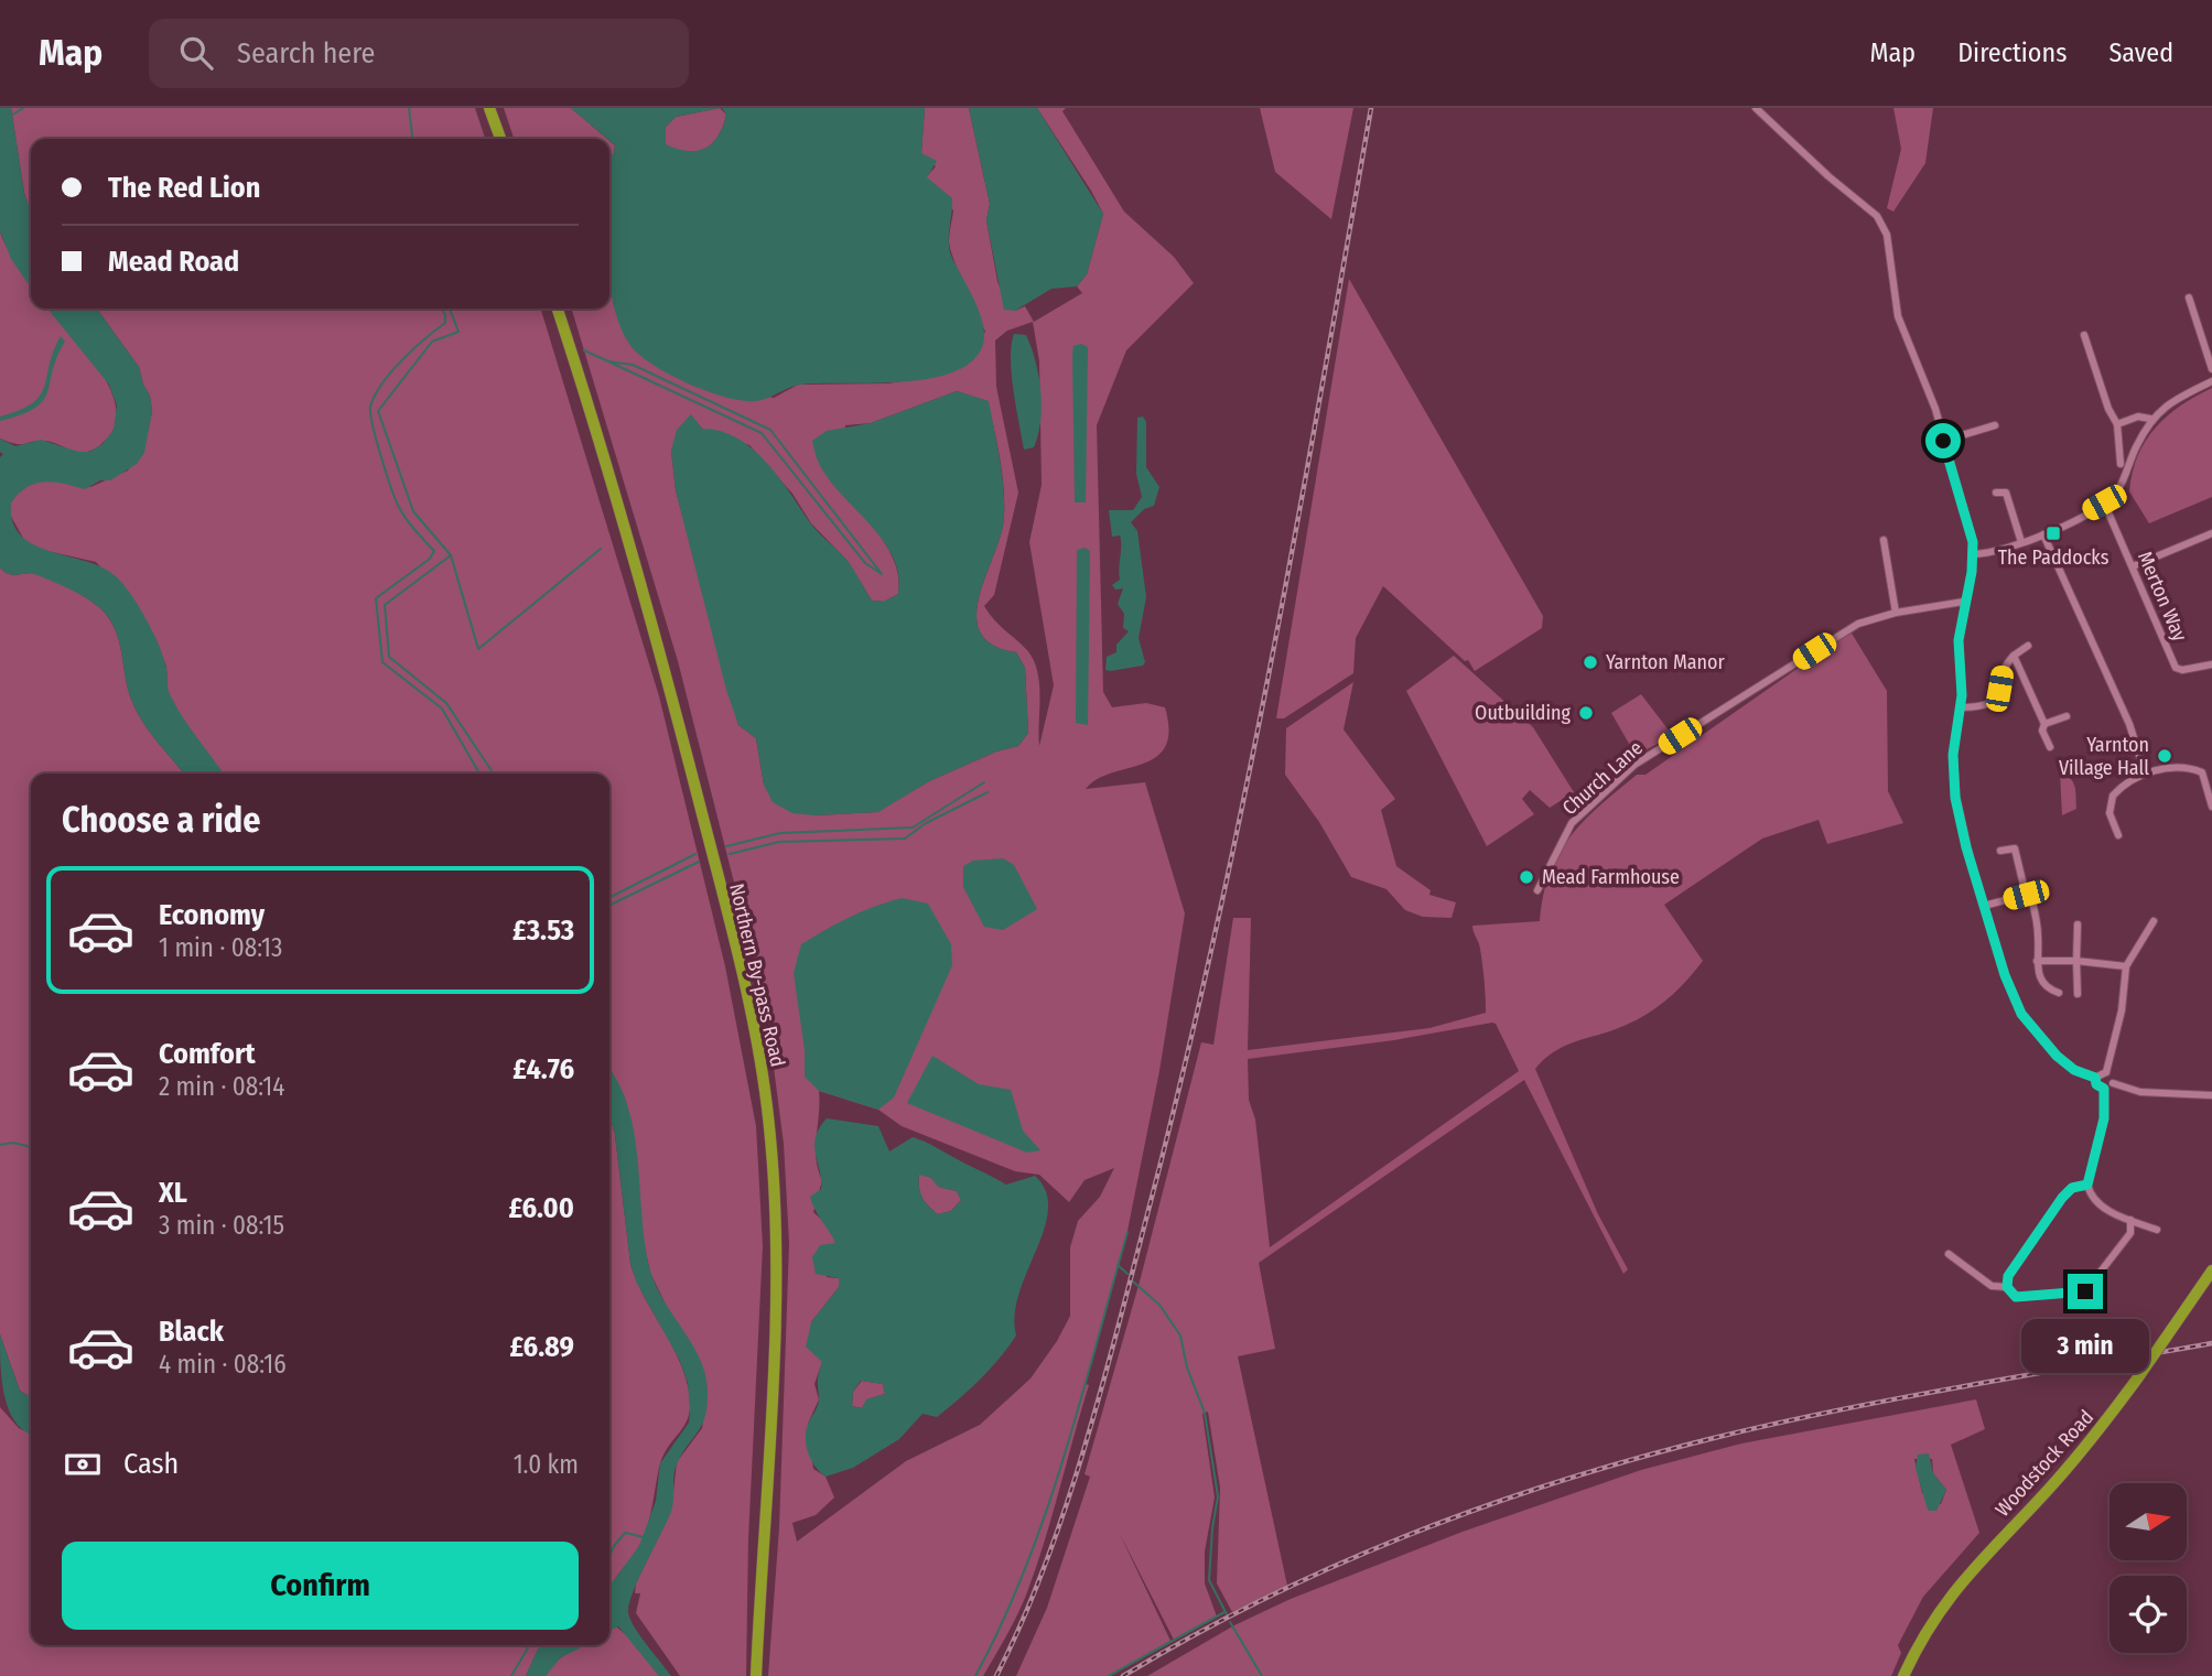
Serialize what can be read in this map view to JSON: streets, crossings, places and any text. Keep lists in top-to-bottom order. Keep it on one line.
{"streets":{"highway":["Northern By-pass Road","Woodstock Road"],"street":["Merton Way","Church Lane"]},"places":{"transit":["The Paddocks"],"other":["Yarnton Manor","Outbuilding","Yarnton Village Hall","Mead Farmhouse"]},"north":"right","page":{"header":"Map","search":"Search here","nav":["Map","Directions","Saved"],"banner":["The Red Lion","Mead Road"],"heading":"Choose a ride","list":[{"name":"Economy","note":"1 min · 08:13","value":"£3.53"},{"name":"Comfort","note":"2 min · 08:14","value":"£4.76"},{"name":"XL","note":"3 min · 08:15","value":"£6.00"},{"name":"Black","note":"4 min · 08:16","value":"£6.89"}],"bubble":"3 min","pay":["Cash","1.0 km"],"buttons":"Confirm"}}
